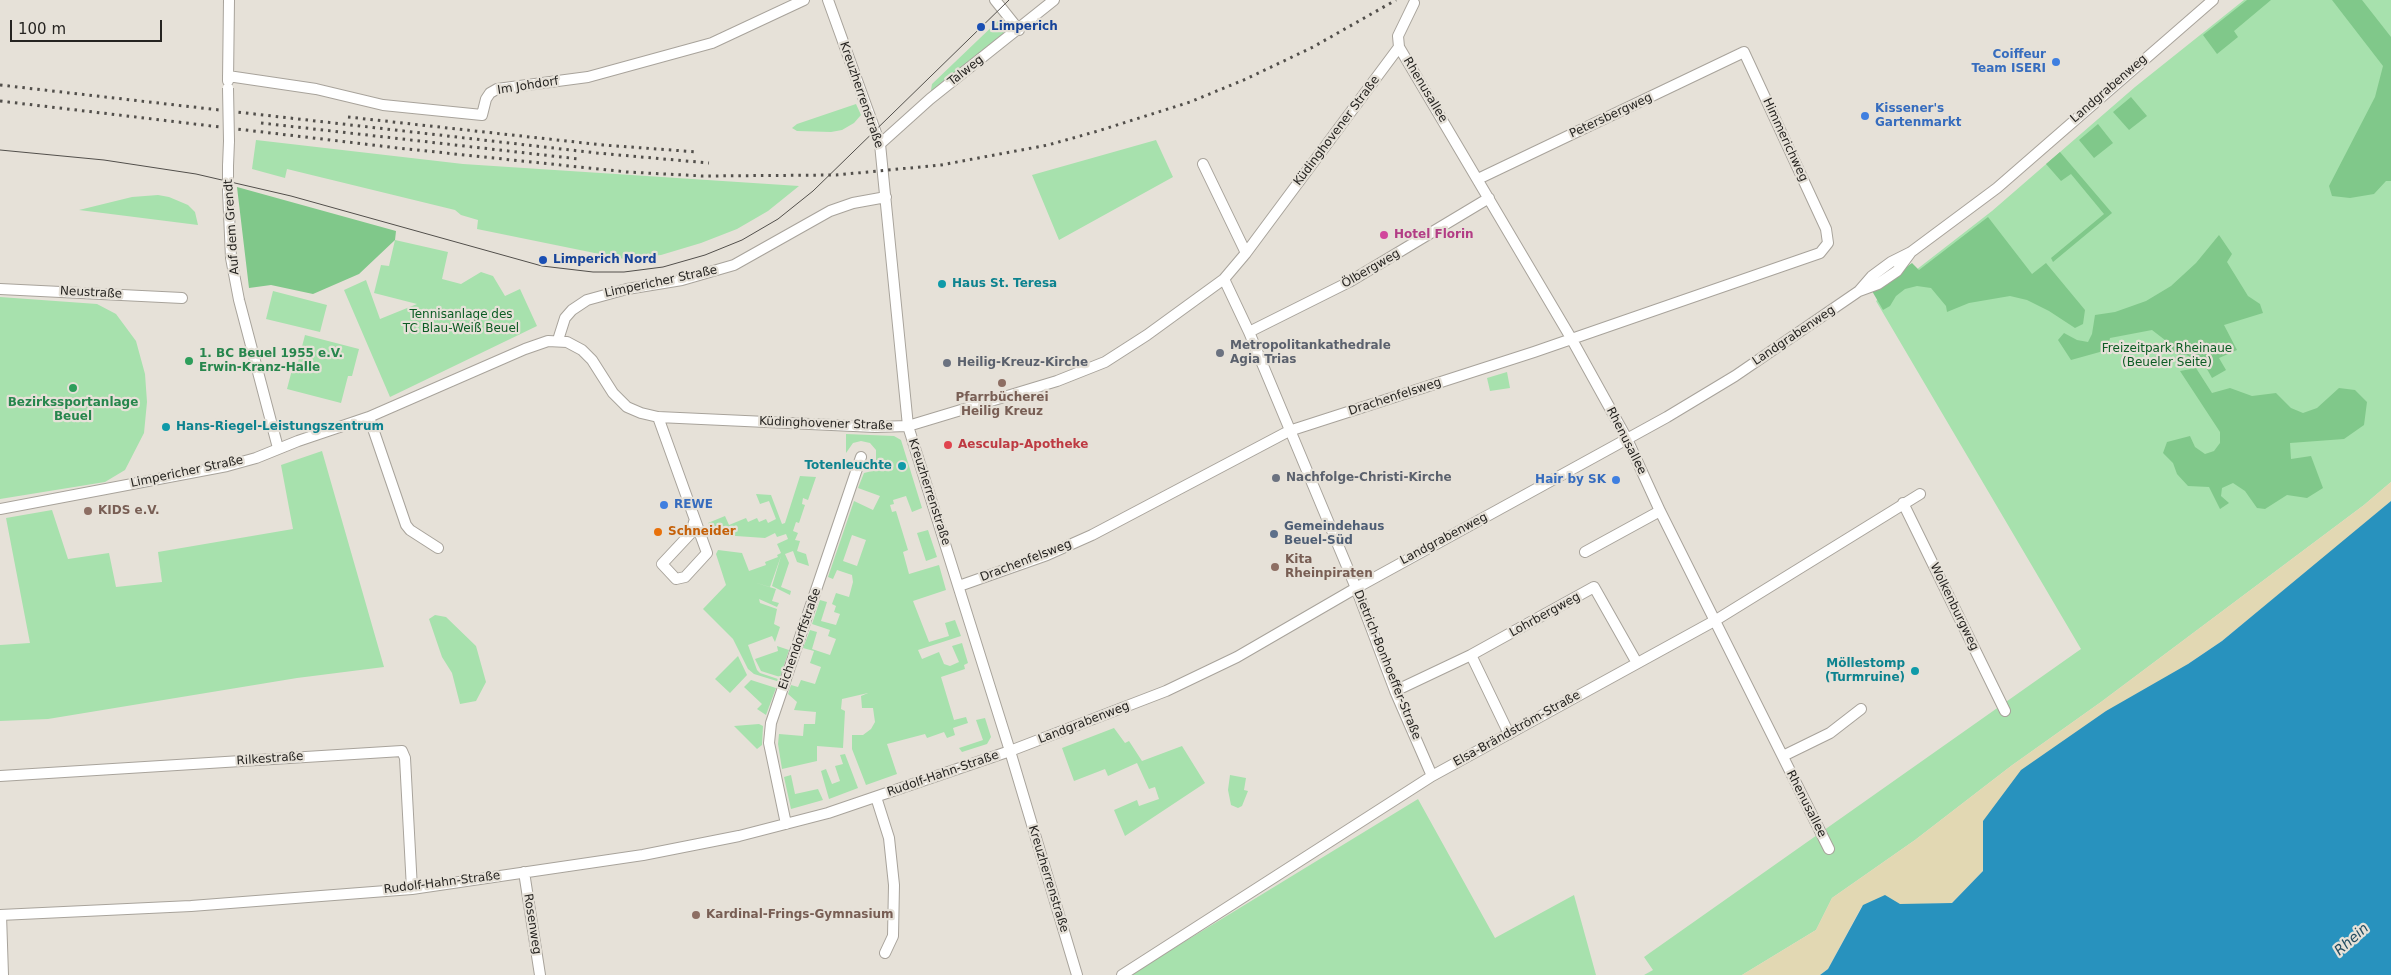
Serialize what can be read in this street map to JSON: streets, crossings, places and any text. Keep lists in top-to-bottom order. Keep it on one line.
{"streets":{"street":["Talweg","Im Johdorf","Landgrabenweg","Rhenusallee","Kreuzherrenstraße","Petersbergweg","Küdinghovener Straße","Himmerichweg","Auf dem Grendt","Ölbergweg","Limpericher Straße","Neustraße","Drachenfelsweg","Wolkenburgweg","Lohrbergweg","Eichendorffstraße","Dietrich-Bonhoeffer-Straße","Elsa-Brändström-Straße","Rilkestraße","Rudolf-Hahn-Straße","Rosenweg"]},"crossings":[["Talweg","Kreuzherrenstraße"],["Im Johdorf","Auf dem Grendt"],["Landgrabenweg","Rhenusallee"],["Landgrabenweg","Kreuzherrenstraße"],["Landgrabenweg","Dietrich-Bonhoeffer-Straße"],["Landgrabenweg","Rudolf-Hahn-Straße"],["Rhenusallee","Petersbergweg"],["Rhenusallee","Küdinghovener Straße"],["Rhenusallee","Ölbergweg"],["Rhenusallee","Drachenfelsweg"],["Rhenusallee","Elsa-Brändström-Straße"],["Kreuzherrenstraße","Küdinghovener Straße"],["Kreuzherrenstraße","Limpericher Straße"],["Kreuzherrenstraße","Drachenfelsweg"],["Kreuzherrenstraße","Rudolf-Hahn-Straße"],["Petersbergweg","Himmerichweg"],["Küdinghovener Straße","Limpericher Straße"],["Küdinghovener Straße","Dietrich-Bonhoeffer-Straße"],["Himmerichweg","Drachenfelsweg"],["Auf dem Grendt","Limpericher Straße"],["Ölbergweg","Dietrich-Bonhoeffer-Straße"],["Drachenfelsweg","Dietrich-Bonhoeffer-Straße"],["Wolkenburgweg","Elsa-Brändström-Straße"],["Lohrbergweg","Dietrich-Bonhoeffer-Straße"],["Lohrbergweg","Elsa-Brändström-Straße"],["Eichendorffstraße","Rudolf-Hahn-Straße"],["Dietrich-Bonhoeffer-Straße","Elsa-Brändström-Straße"],["Rilkestraße","Rudolf-Hahn-Straße"],["Rudolf-Hahn-Straße","Rosenweg"]],"water":["Rhein"],"parks":["Tennisanlage des TC Blau-Weiß Beuel","Freizeitpark Rheinaue (Beueler Seite)"],"places":["Limperich","Coiffeur Team ISERI","Kissener's Gartenmarkt","Hotel Florin","Limperich Nord","Haus St. Teresa","Metropolitankathedrale Agia Trias","1. BC Beuel 1955 e.V. Erwin-Kranz-Halle","Heilig-Kreuz-Kirche","Pfarrbücherei Heilig Kreuz","Bezirkssportanlage Beuel","Hans-Riegel-Leistungszentrum","Aesculap-Apotheke","Totenleuchte","Nachfolge-Christi-Kirche","Hair by SK","REWE","KIDS e.V.","Schneider","Gemeindehaus Beuel-Süd","Kita Rheinpiraten","Möllestomp (Turmruine)","Kardinal-Frings-Gymnasium"],"scale_bar":"100 m"}
